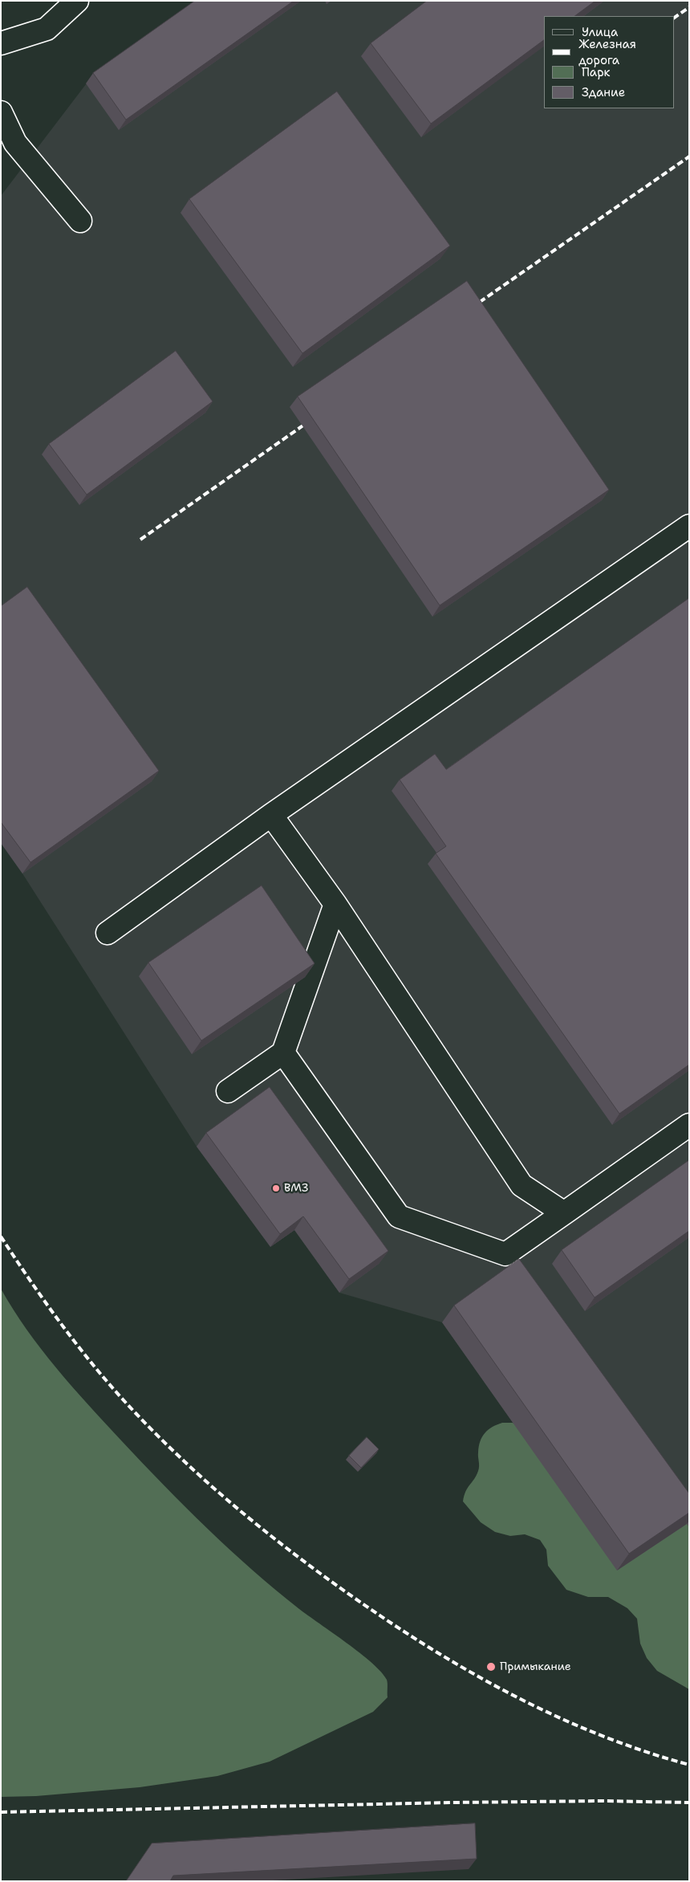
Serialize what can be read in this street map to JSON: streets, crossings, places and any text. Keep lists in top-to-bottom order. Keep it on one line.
{"places":["ВМЗ","Примыкание"],"legend":["Улица","Железная дорога","Парк","Здание"]}
